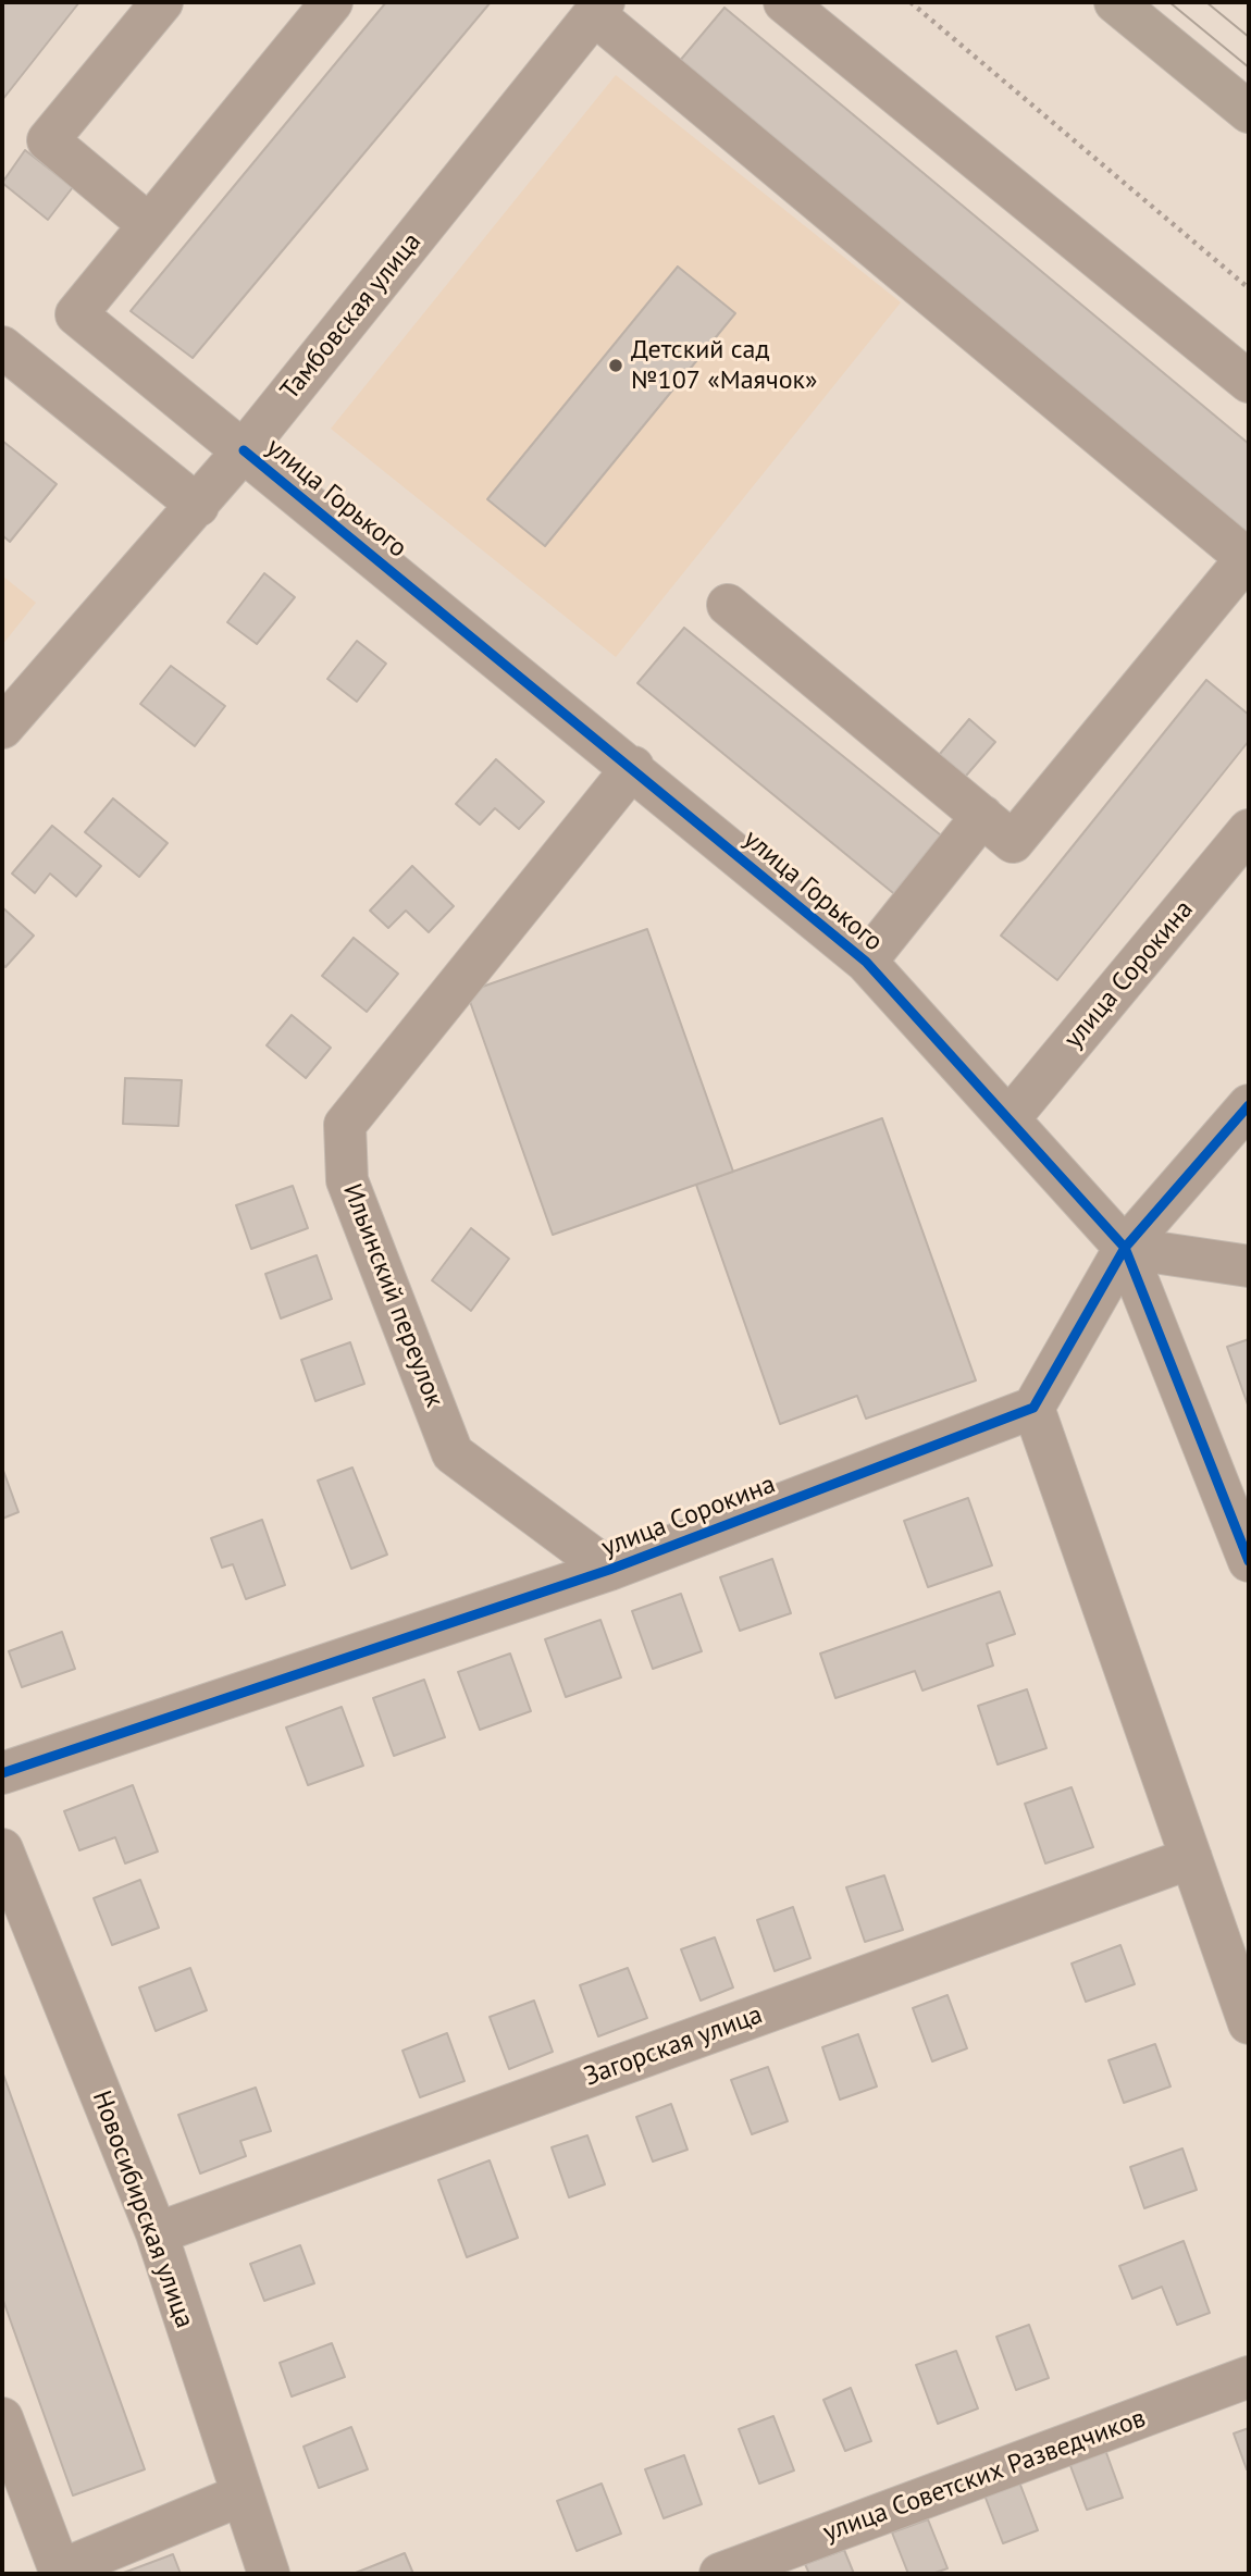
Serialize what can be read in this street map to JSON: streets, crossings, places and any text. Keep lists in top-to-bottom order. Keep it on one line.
{"streets":{"street":["Тамбовская улица","улица Горького","улица Сорокина","Ильинский переулок","Загорская улица","Новосибирская улица","улица Советских Разведчиков"]},"crossings":[["Тамбовская улица","улица Горького"],["улица Горького","улица Сорокина"],["улица Горького","Ильинский переулок"],["улица Сорокина","Ильинский переулок"],["Загорская улица","Новосибирская улица"]],"places":["Детский сад №107 «Маячок»"]}
